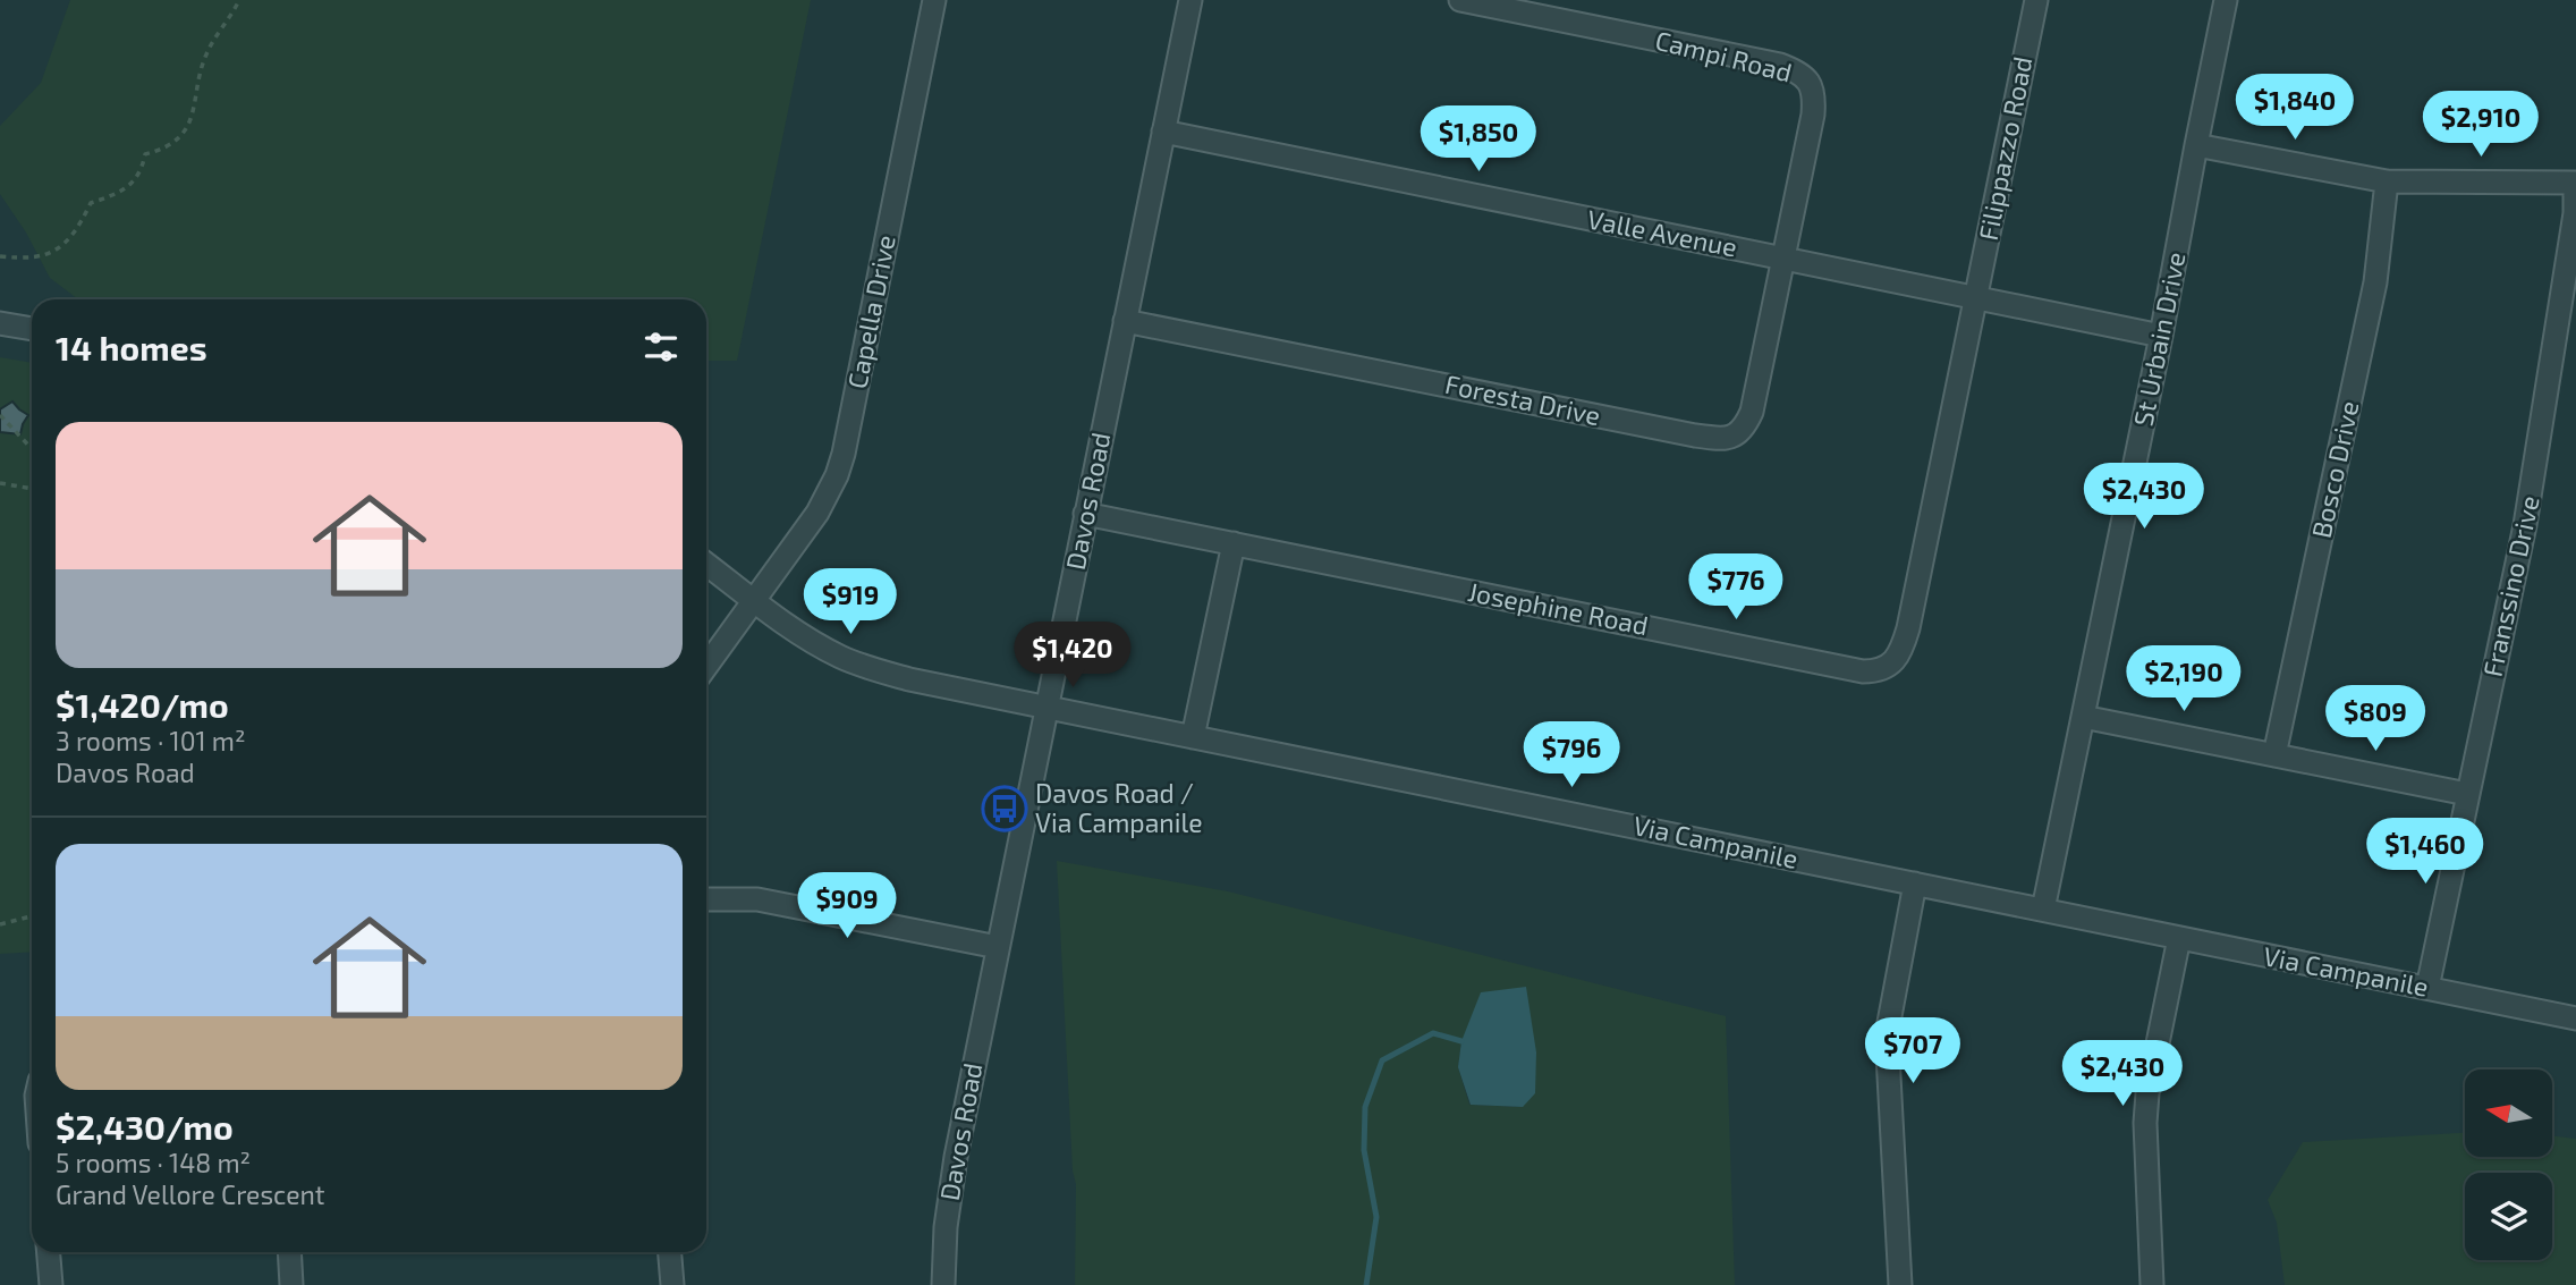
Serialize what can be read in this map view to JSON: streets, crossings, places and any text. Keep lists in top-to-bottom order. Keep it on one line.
{"streets":{"street":["Campi Road","Filippazzo Road","Valle Avenue","Capella Drive","St Urbain Drive","Foresta Drive","Bosco Drive","Davos Road","Franssino Drive","Josephine Road","Via Campanile"]},"crossings":[["Campi Road","Valle Avenue"],["Campi Road","Foresta Drive"],["Filippazzo Road","Valle Avenue"],["Filippazzo Road","Josephine Road"],["Valle Avenue","St Urbain Drive"],["Valle Avenue","Foresta Drive"],["Valle Avenue","Davos Road"],["Valle Avenue","Josephine Road"],["Capella Drive","Via Campanile"],["St Urbain Drive","Via Campanile"],["Foresta Drive","Davos Road"],["Davos Road","Josephine Road"],["Davos Road","Via Campanile"],["Franssino Drive","Via Campanile"]],"places":{"bus stop":["Davos Road / Via Campanile"]},"north":"left","page":{"price":["$1,840","$2,910","$1,850","$2,430","$776","$919","$1,420","$2,190","$809","$796","$1,460","$909","$707","$2,430"],"heading":"14 homes","list":[{"name":"$1,420/mo","note":"3 rooms · 101 m² · Davos Road"},{"name":"$2,430/mo","note":"5 rooms · 148 m² · Grand Vellore Crescent"}]}}
